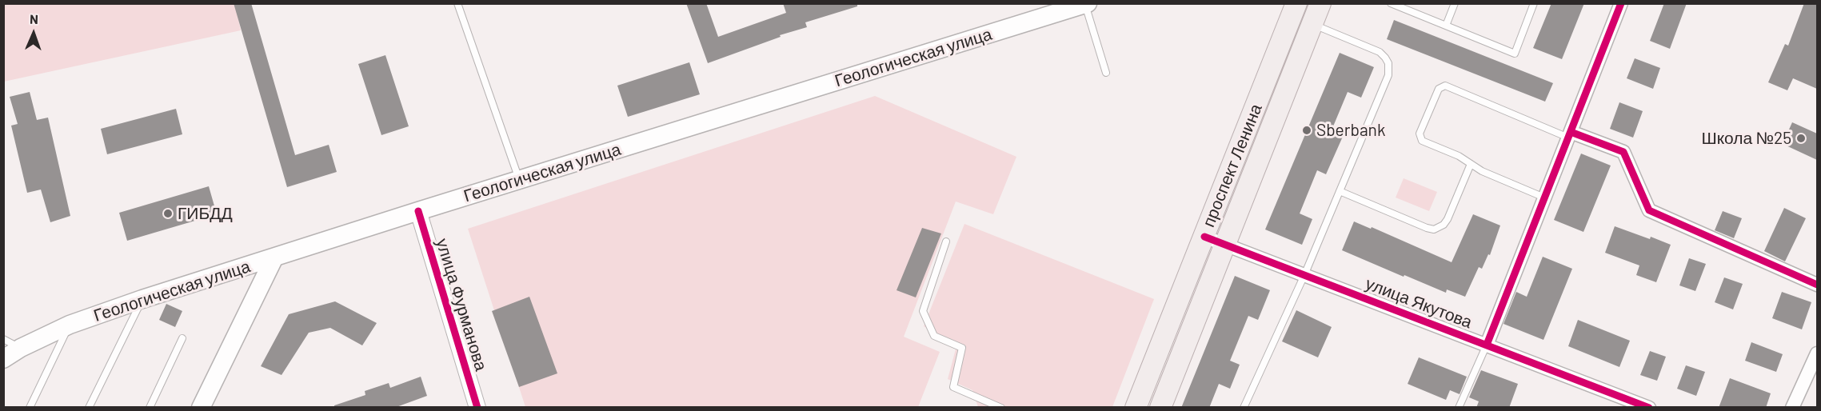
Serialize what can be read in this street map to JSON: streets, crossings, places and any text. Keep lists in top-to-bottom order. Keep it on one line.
{"streets":{"main road":["Геологическая улица","проспект Ленина"],"street":["улица Якутова","улица Фурманова"]},"crossings":[["Геологическая улица","улица Фурманова"],["проспект Ленина","улица Якутова"]],"places":["Sberbank","Школа №25","ГИБДД"],"north":"top"}
